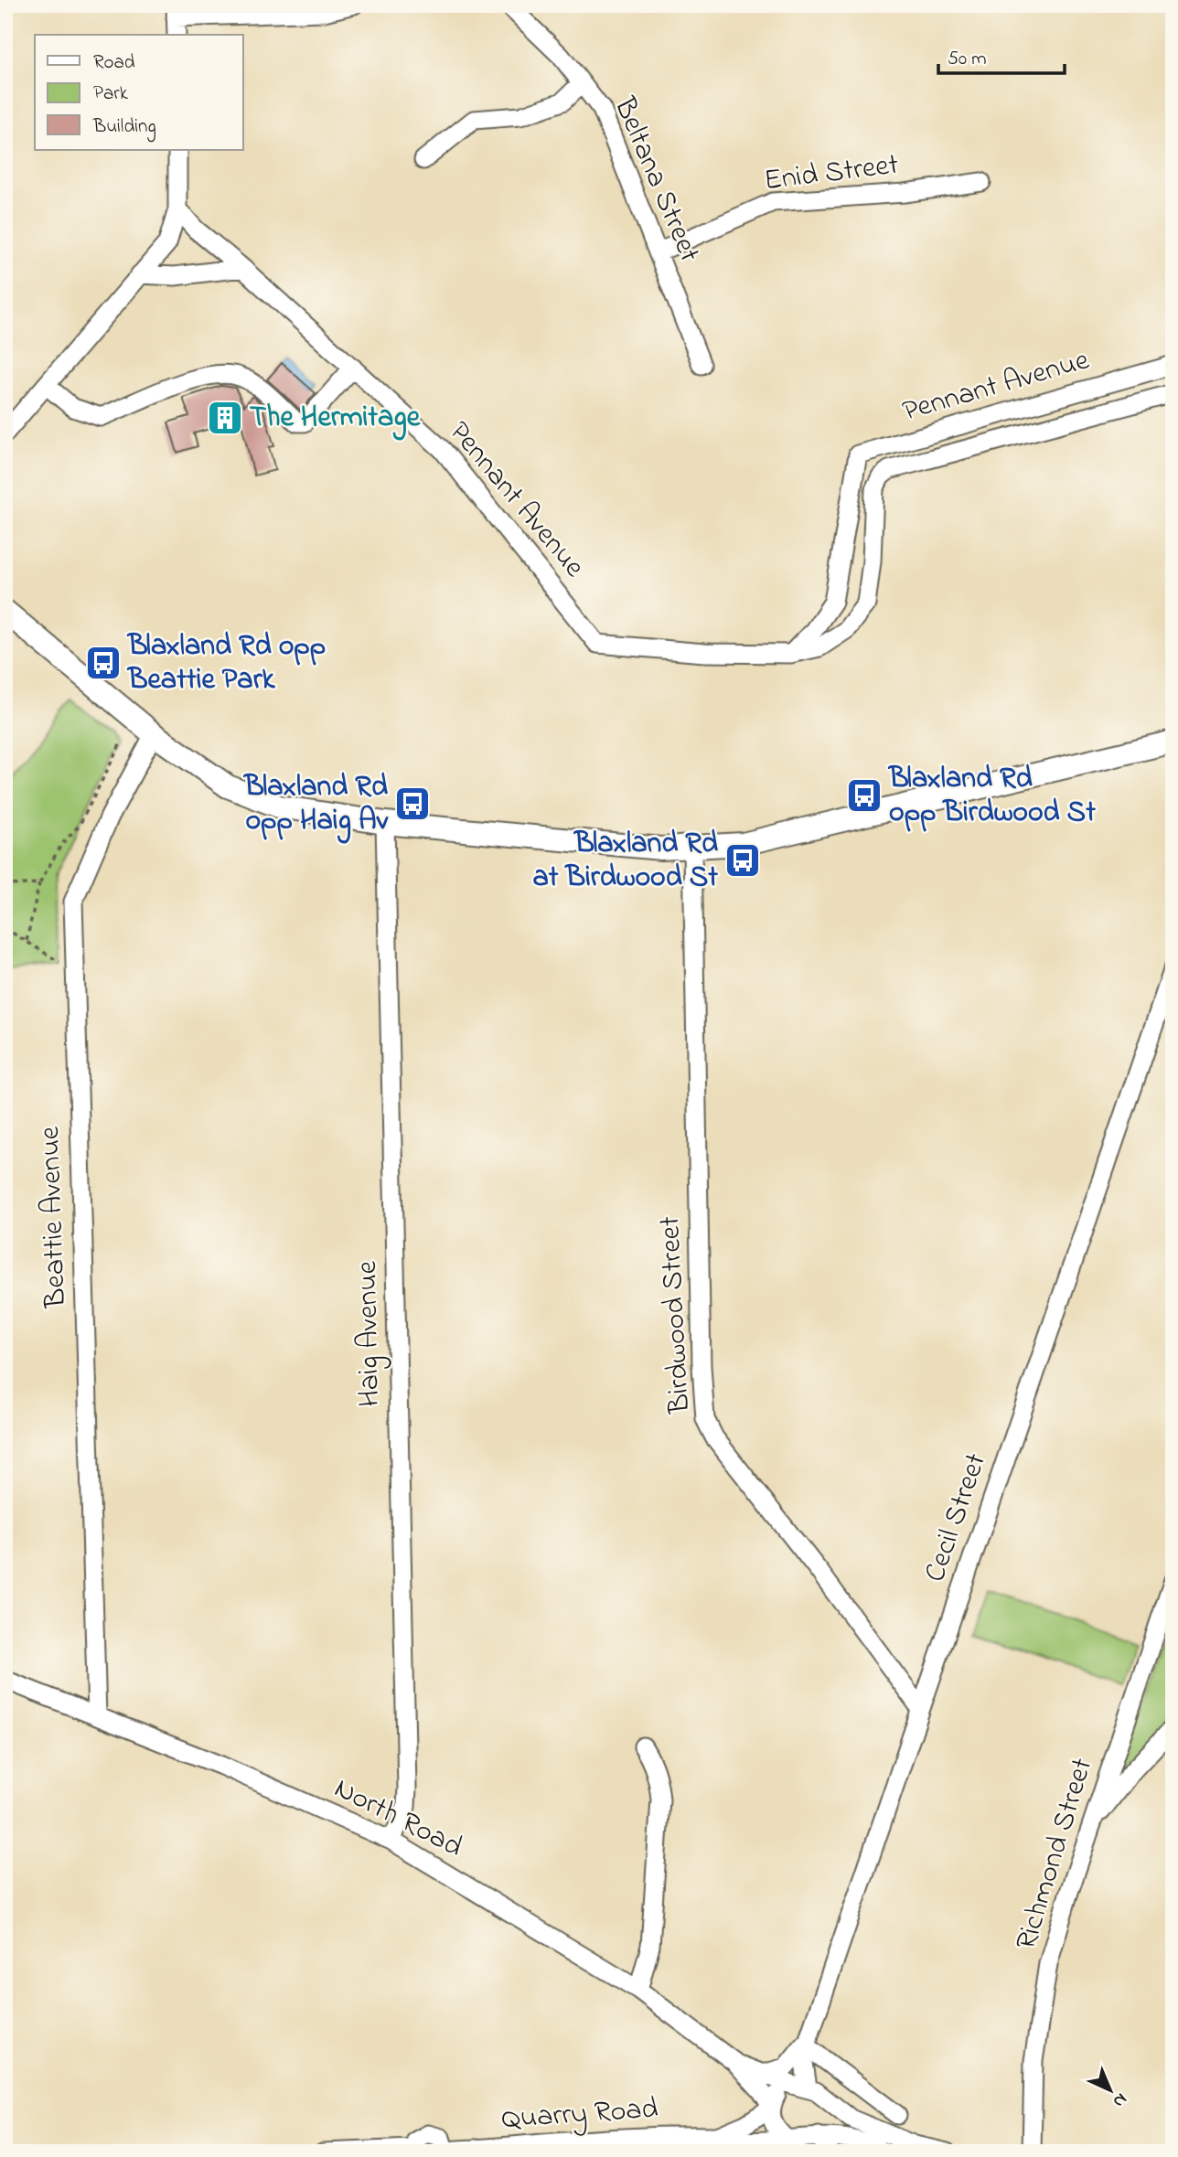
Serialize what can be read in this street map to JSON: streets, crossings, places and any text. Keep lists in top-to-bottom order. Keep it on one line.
{"streets":{"street":["Enid Street","Beltana Street","Pennant Avenue","Beattie Avenue","Birdwood Street","Haig Avenue","Cecil Street","North Road","Richmond Street","Quarry Road"]},"crossings":[["Enid Street","Beltana Street"],["Beattie Avenue","North Road"],["Birdwood Street","Cecil Street"],["Haig Avenue","North Road"],["Cecil Street","North Road"],["North Road","Quarry Road"]],"places":{"building":["The Hermitage"],"bus stop":["Blaxland Rd opp Beattie Park","Blaxland Rd opp Birdwood St","Blaxland Rd opp Haig Av","Blaxland Rd at Birdwood St"]},"legend":["Road","Park","Building"],"scale_bar":"50 m","north":"bottom right"}
